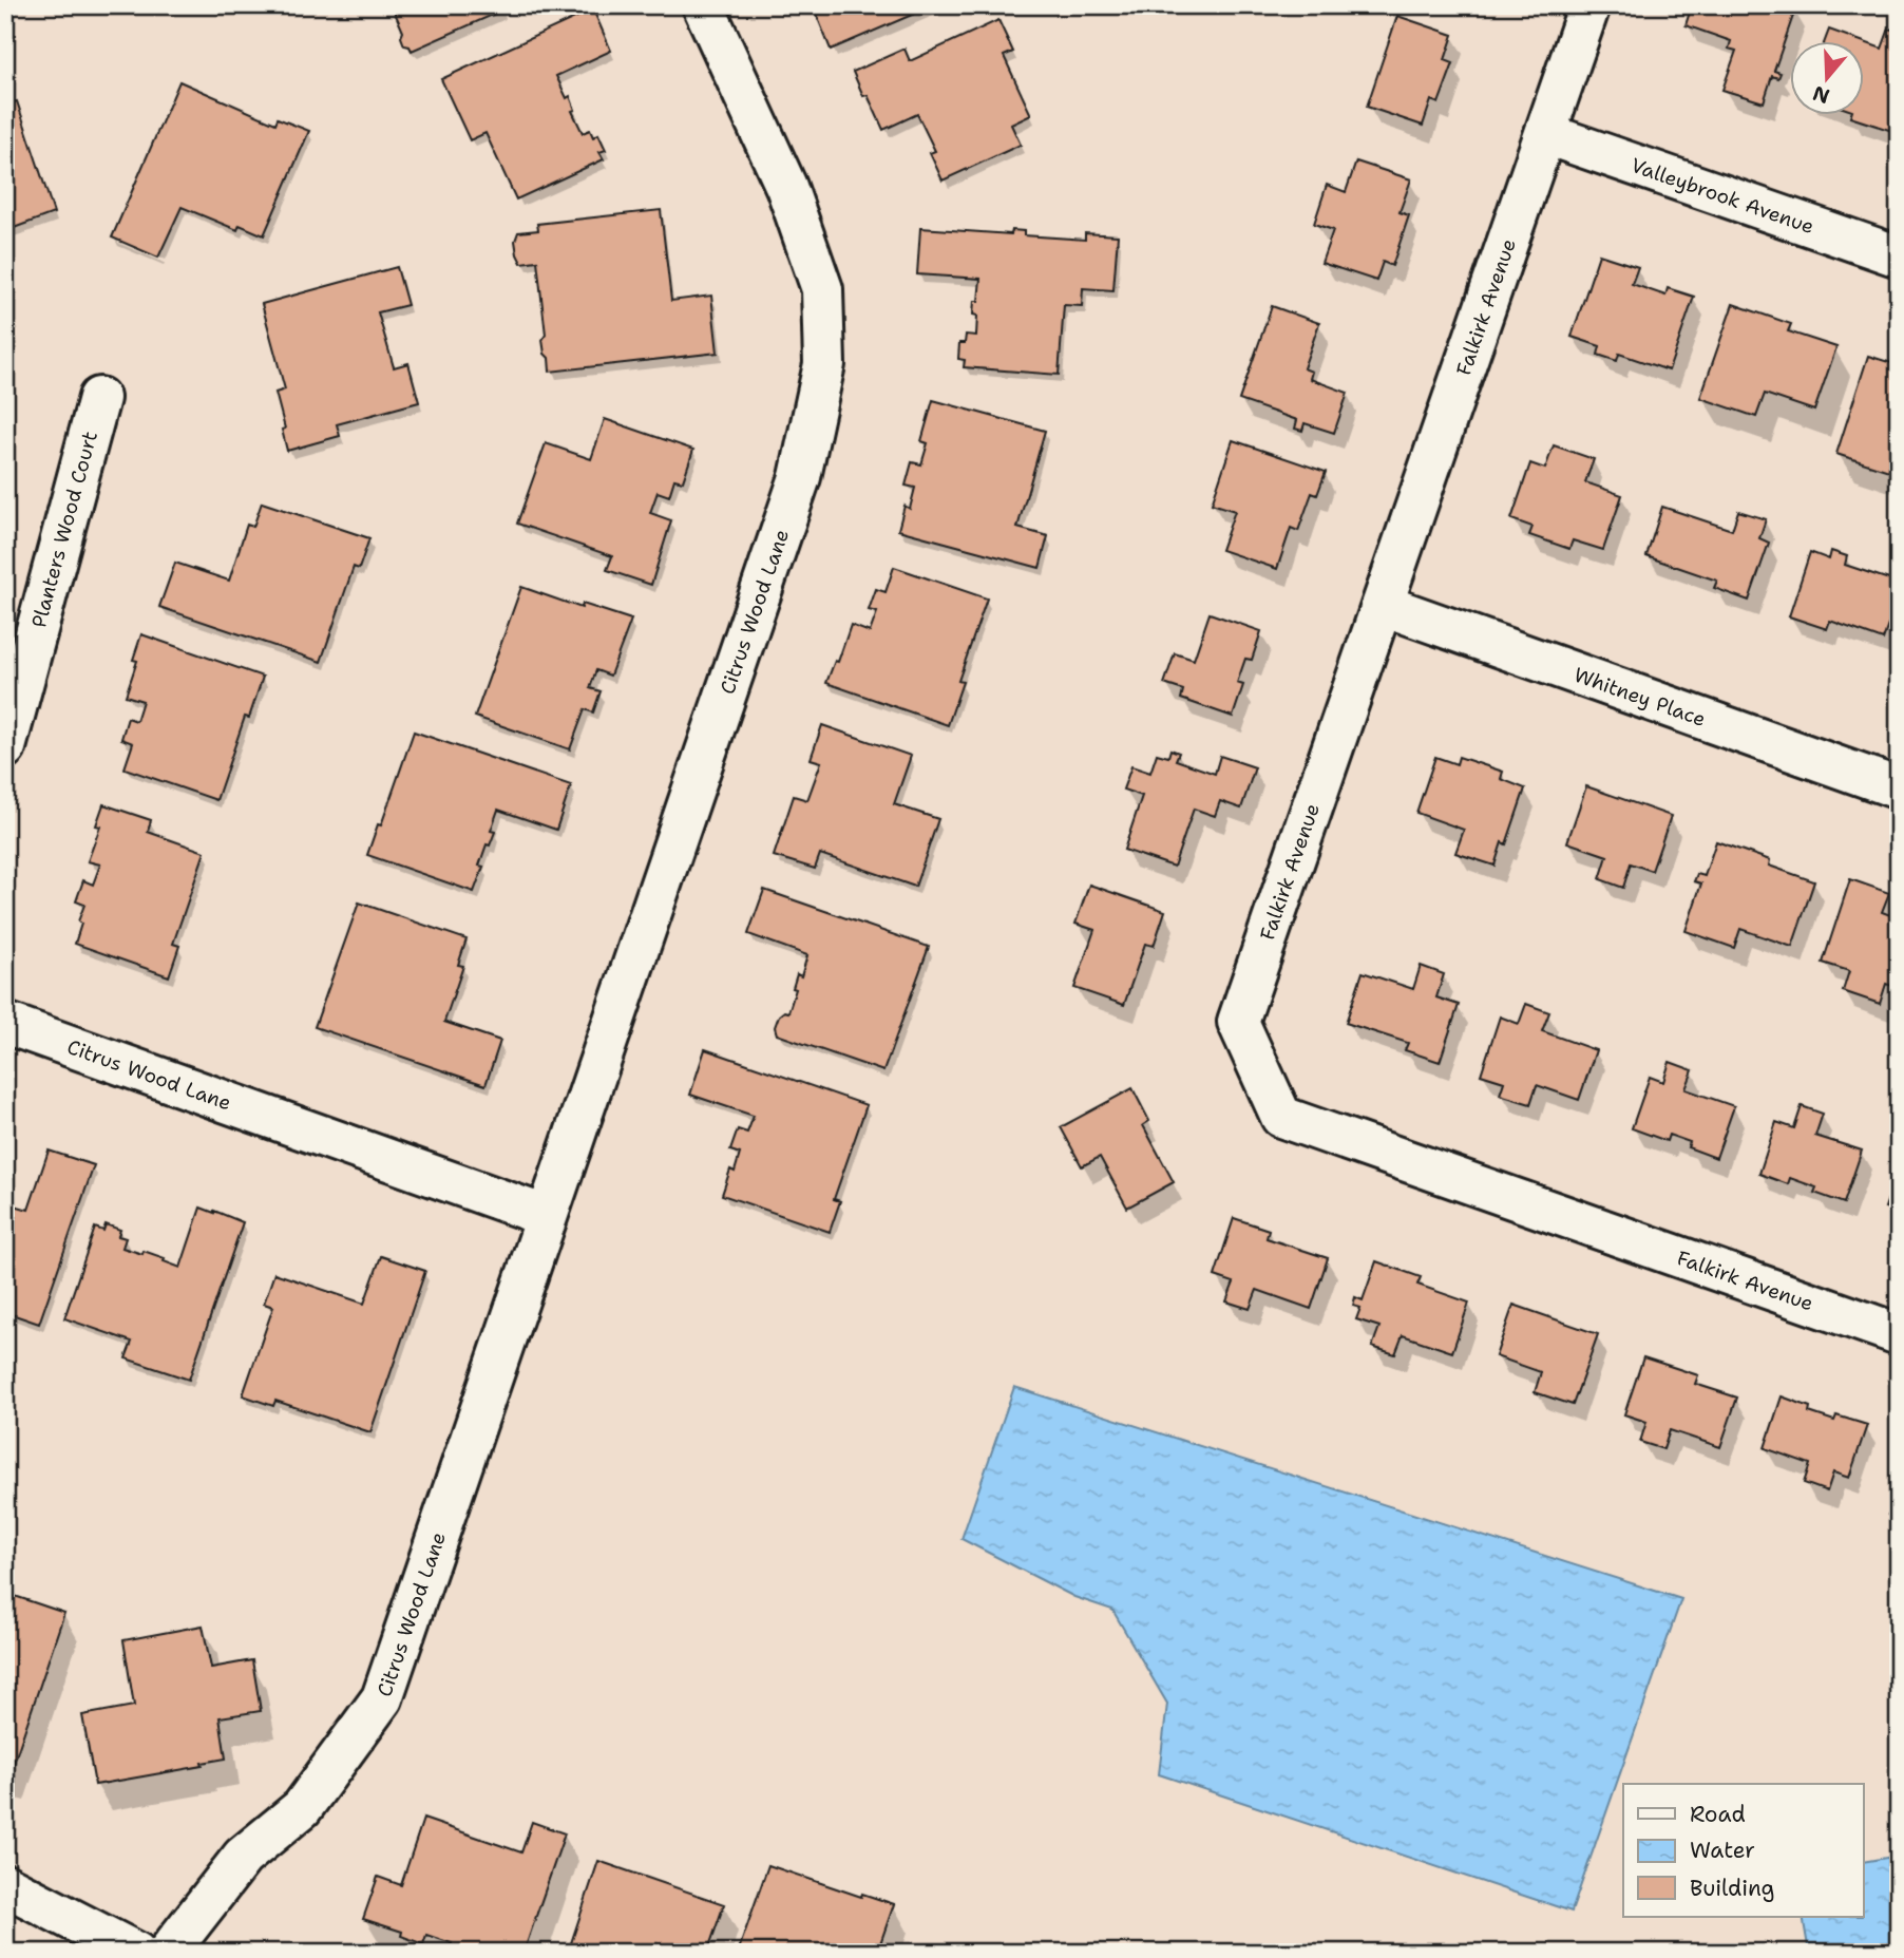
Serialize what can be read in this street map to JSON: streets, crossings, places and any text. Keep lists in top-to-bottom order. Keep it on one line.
{"streets":{"street":["Valleybrook Avenue","Falkirk Avenue","Planters Wood Court","Citrus Wood Lane","Whitney Place"]},"crossings":[["Valleybrook Avenue","Falkirk Avenue"],["Falkirk Avenue","Whitney Place"]],"legend":["Road","Water","Building"],"north":"bottom"}
